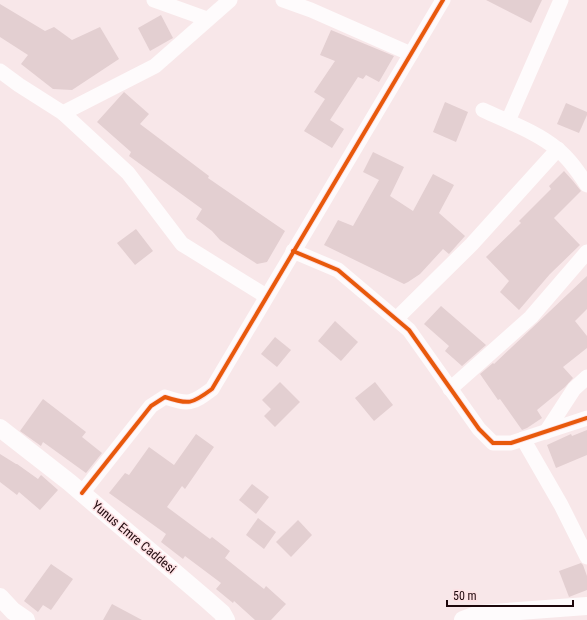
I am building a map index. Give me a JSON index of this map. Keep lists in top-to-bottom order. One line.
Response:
{"streets":{"street":["Yunus Emre Caddesi"]},"scale_bar":"50 m"}
